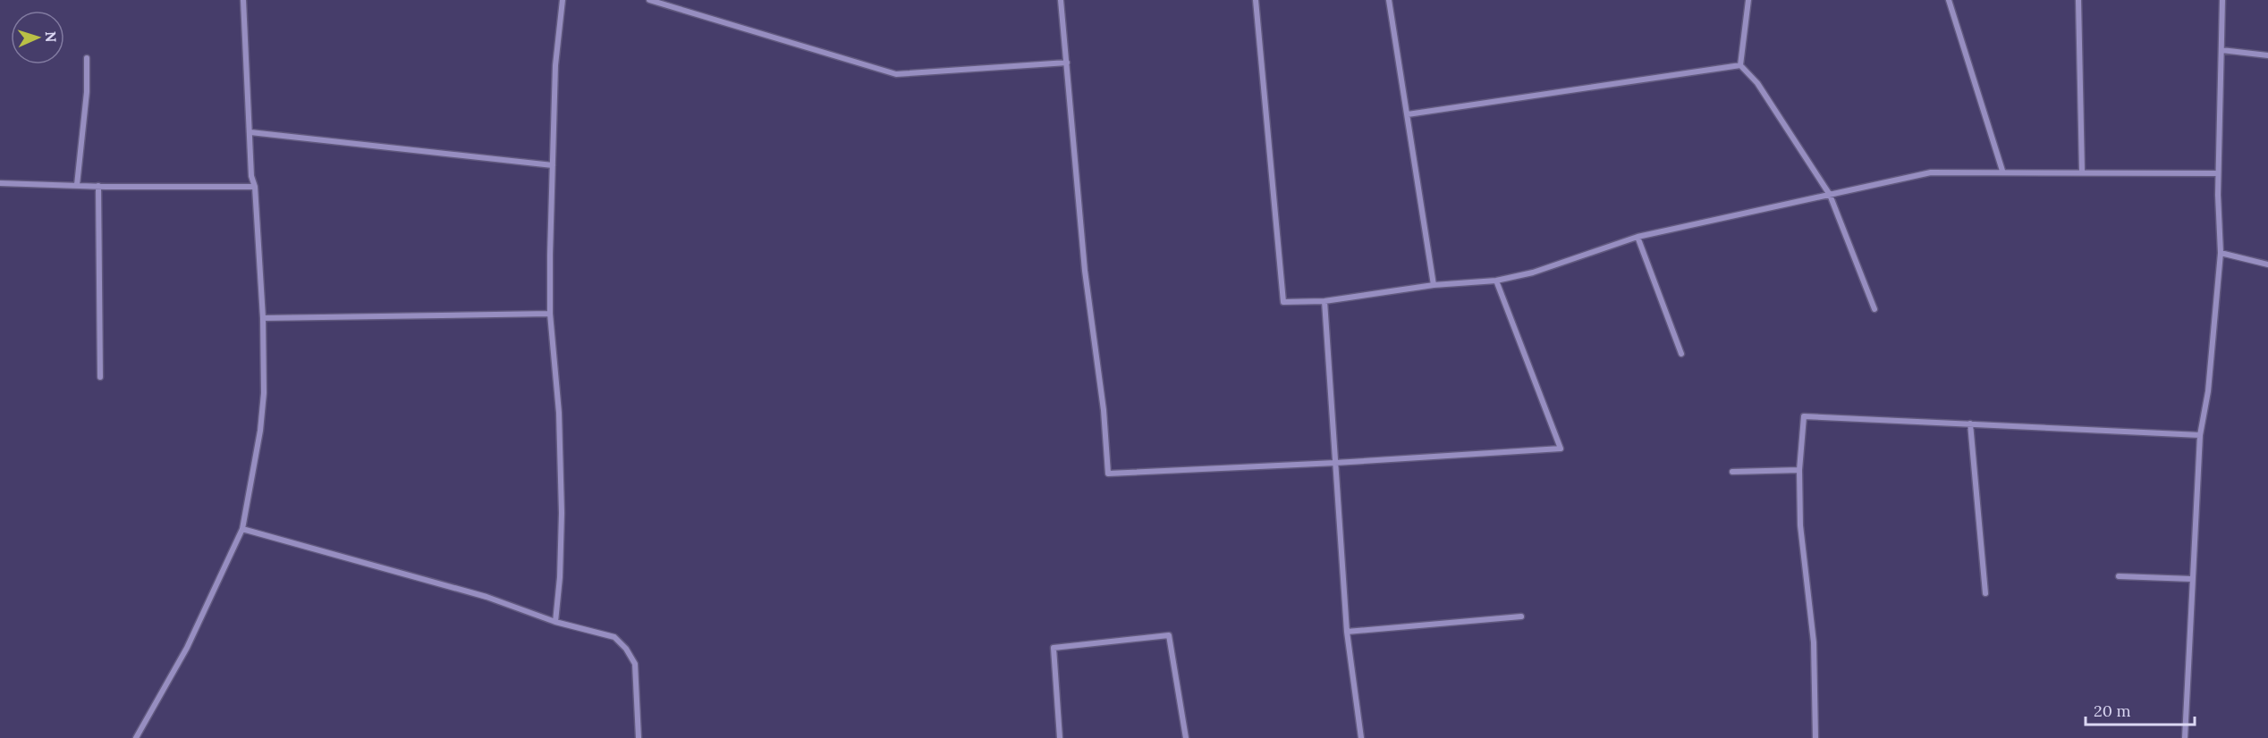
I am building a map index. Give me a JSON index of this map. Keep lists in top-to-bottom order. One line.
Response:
{"scale_bar":"20 m","north":"right"}
